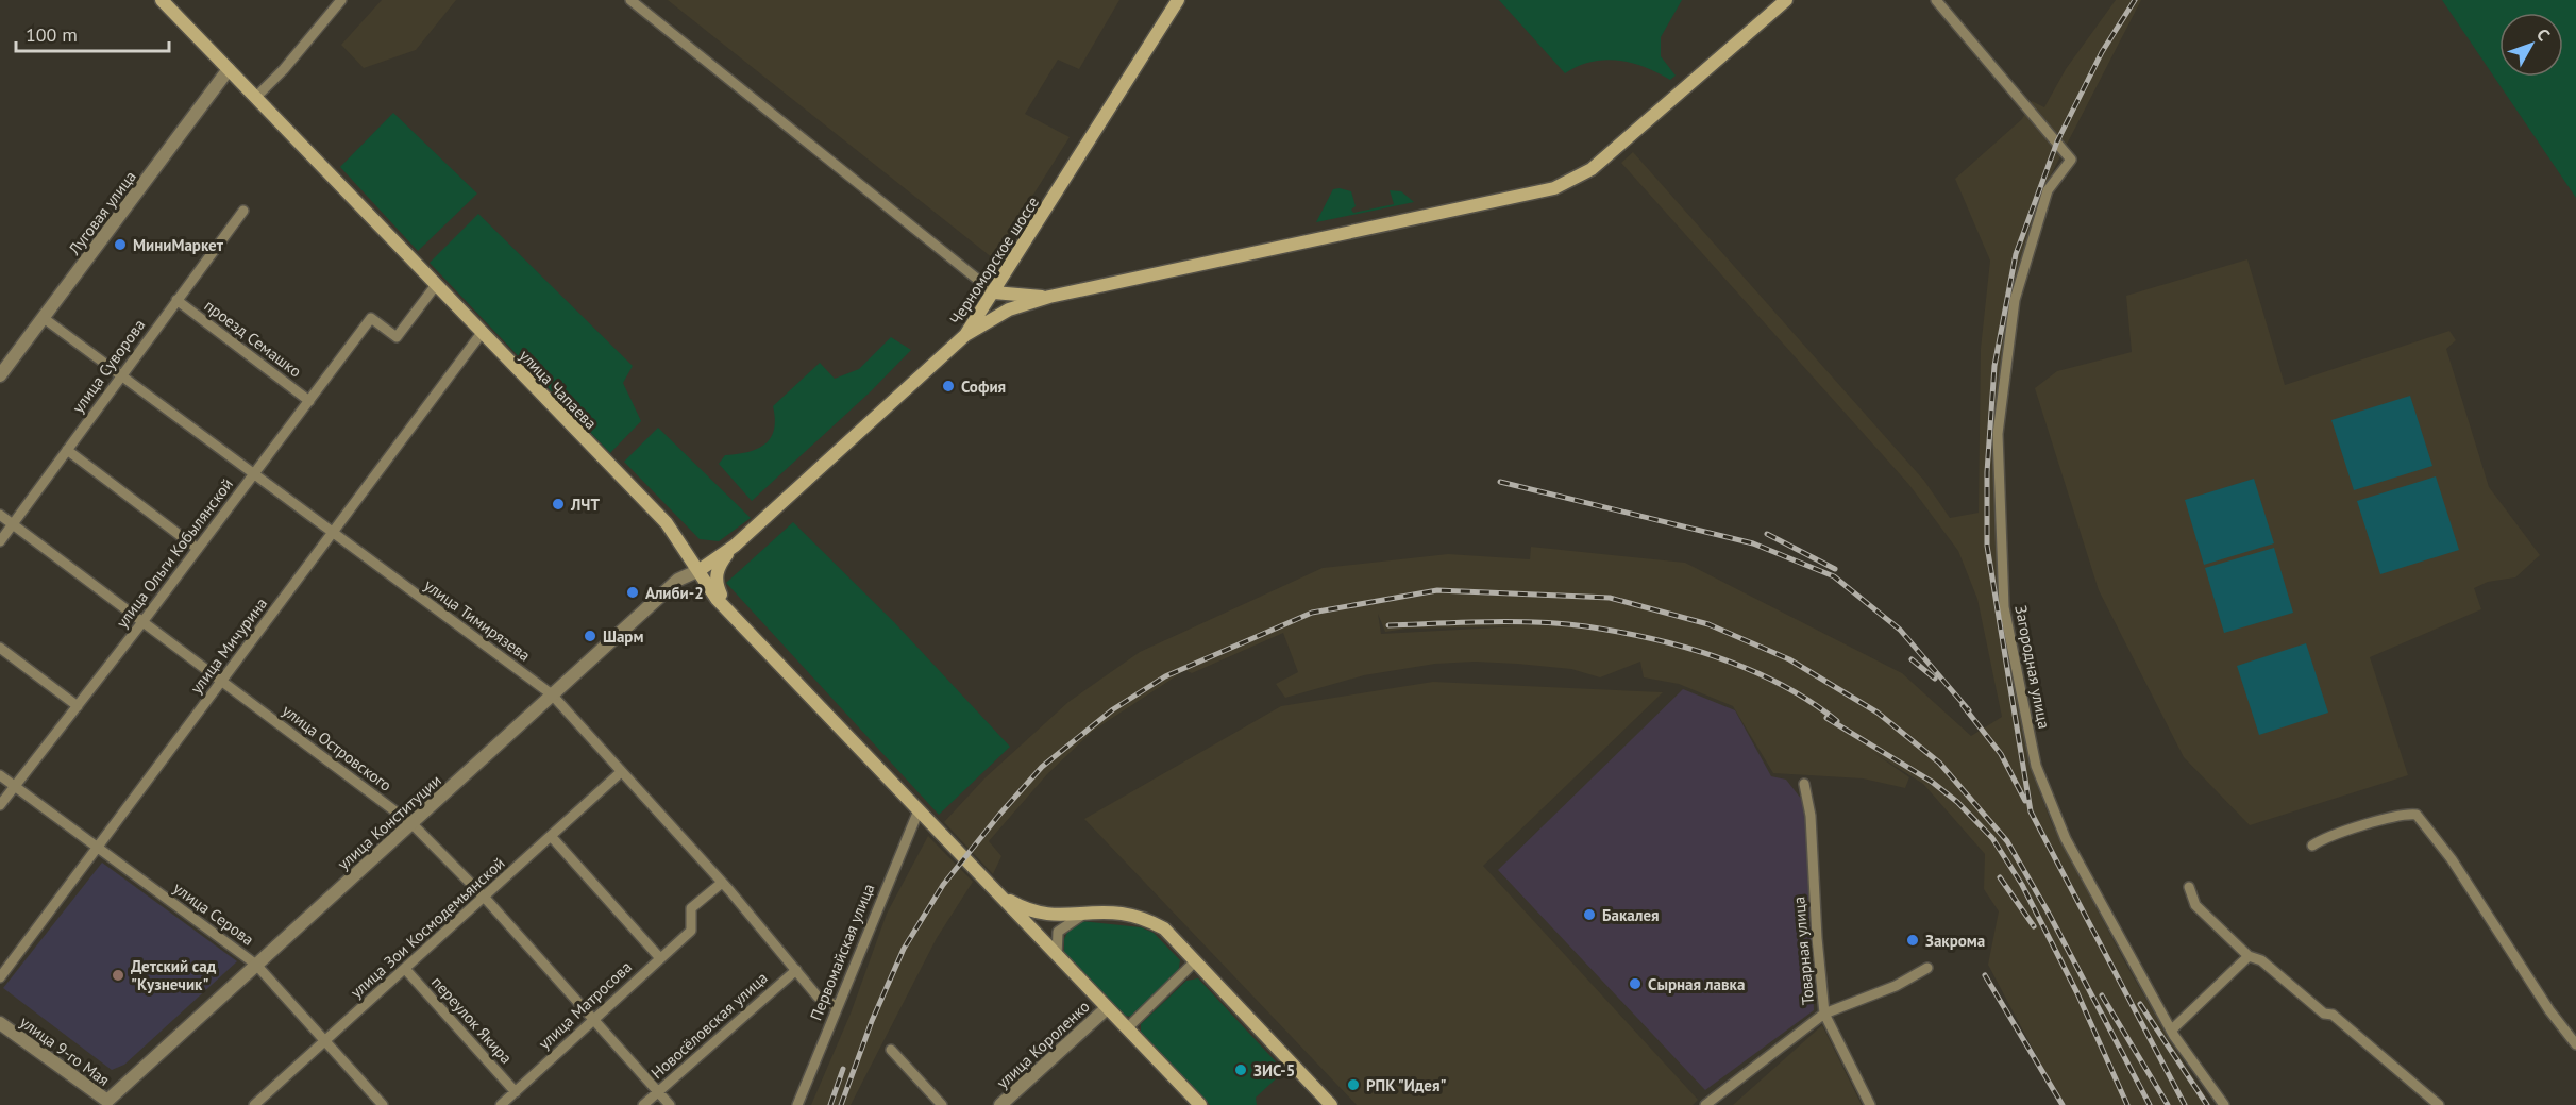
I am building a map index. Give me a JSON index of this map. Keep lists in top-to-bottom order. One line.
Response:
{"streets":{"main road":["Черноморское шоссе","улица Чапаева"],"street":["Луговая улица","проезд Семашко","улица Суворова","улица Ольги Кобылянской","улица Тимирязева","улица Мичурина","Загородная улица","улица Островского","улица Конституции","улица Серова","улица Зои Космодемьянской","Товарная улица","Первомайская улица","улица Матросова","переулок Якира","Новосёловская улица","улица Короленко","улица 9-го Мая"]},"crossings":[["Луговая улица","улица Чапаева"],["Луговая улица","улица Тимирязева"],["Черноморское шоссе","улица Чапаева"],["Черноморское шоссе","улица Конституции"],["проезд Семашко","улица Суворова"],["проезд Семашко","улица Ольги Кобылянской"],["улица Суворова","улица Тимирязева"],["улица Суворова","улица Островского"],["улица Чапаева","улица Ольги Кобылянской"],["улица Чапаева","улица Мичурина"],["улица Чапаева","улица Конституции"],["улица Чапаева","Первомайская улица"],["улица Чапаева","улица Короленко"],["улица Ольги Кобылянской","улица Тимирязева"],["улица Ольги Кобылянской","улица Островского"],["улица Ольги Кобылянской","улица Серова"],["улица Тимирязева","улица Мичурина"],["улица Тимирязева","улица Конституции"],["улица Тимирязева","улица Зои Космодемьянской"],["улица Тимирязева","Первомайская улица"],["улица Тимирязева","улица Матросова"],["улица Тимирязева","Новосёловская улица"],["улица Мичурина","улица Островского"],["улица Мичурина","улица Серова"],["улица Островского","улица Конституции"],["улица Островского","улица Зои Космодемьянской"],["улица Островского","улица Матросова"],["улица Островского","Новосёловская улица"],["улица Конституции","улица Серова"],["улица Конституции","улица 9-го Мая"],["улица Серова","улица Зои Космодемьянской"],["улица Зои Космодемьянской","переулок Якира"],["улица Матросова","переулок Якира"]],"places":["МиниМаркет","София","ЛЧТ","Алиби-2","Шарм","Бакалея","Закрома","Детский сад \"Кузнечик\"","Сырная лавка","ЗИС-5","РПК \"Идея\""],"scale_bar":"100 m","north":"top right"}
